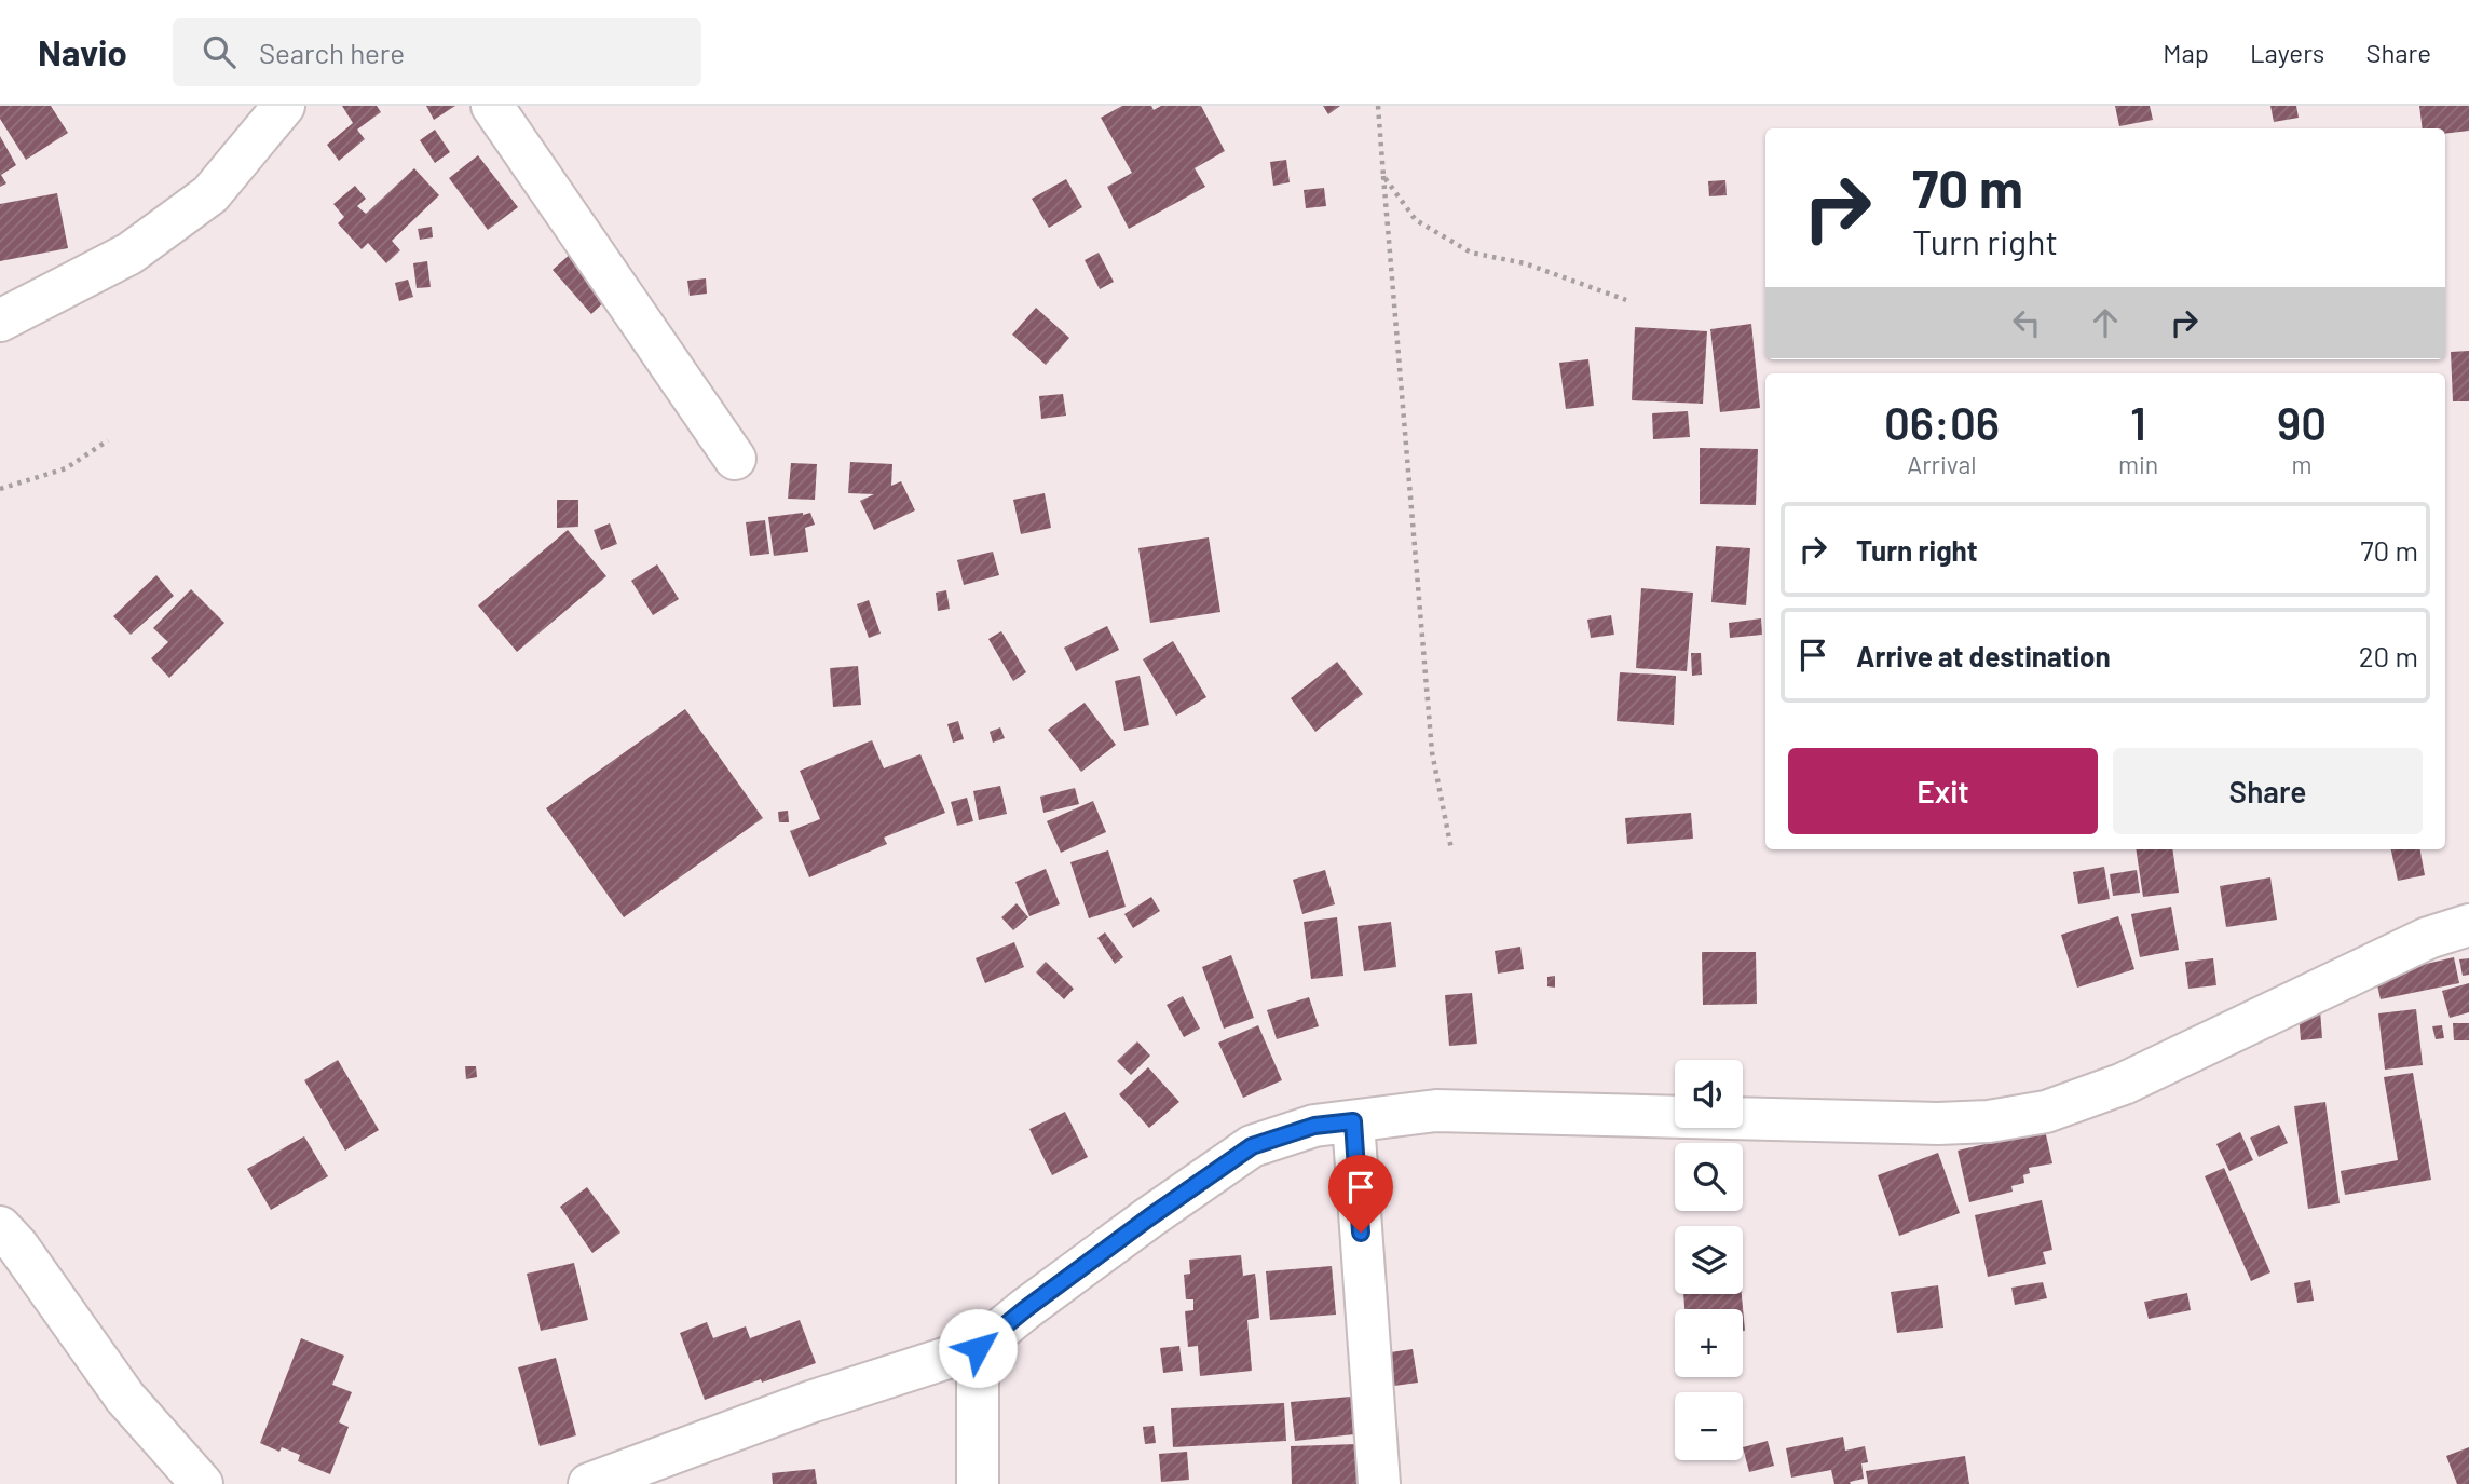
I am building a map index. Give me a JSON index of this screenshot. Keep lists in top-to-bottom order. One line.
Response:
{"page":{"header":"Navio","search":"Search here","nav":["Map","Layers","Share"],"turn":["70 m","Turn right"],"eta":["06:06","Arrival","1","min","90","m"],"list":[{"name":"Turn right","value":"70 m"},{"name":"Arrive at destination","value":"20 m"}],"buttons":["Exit","Share"],"map_buttons":["+","−"]}}
